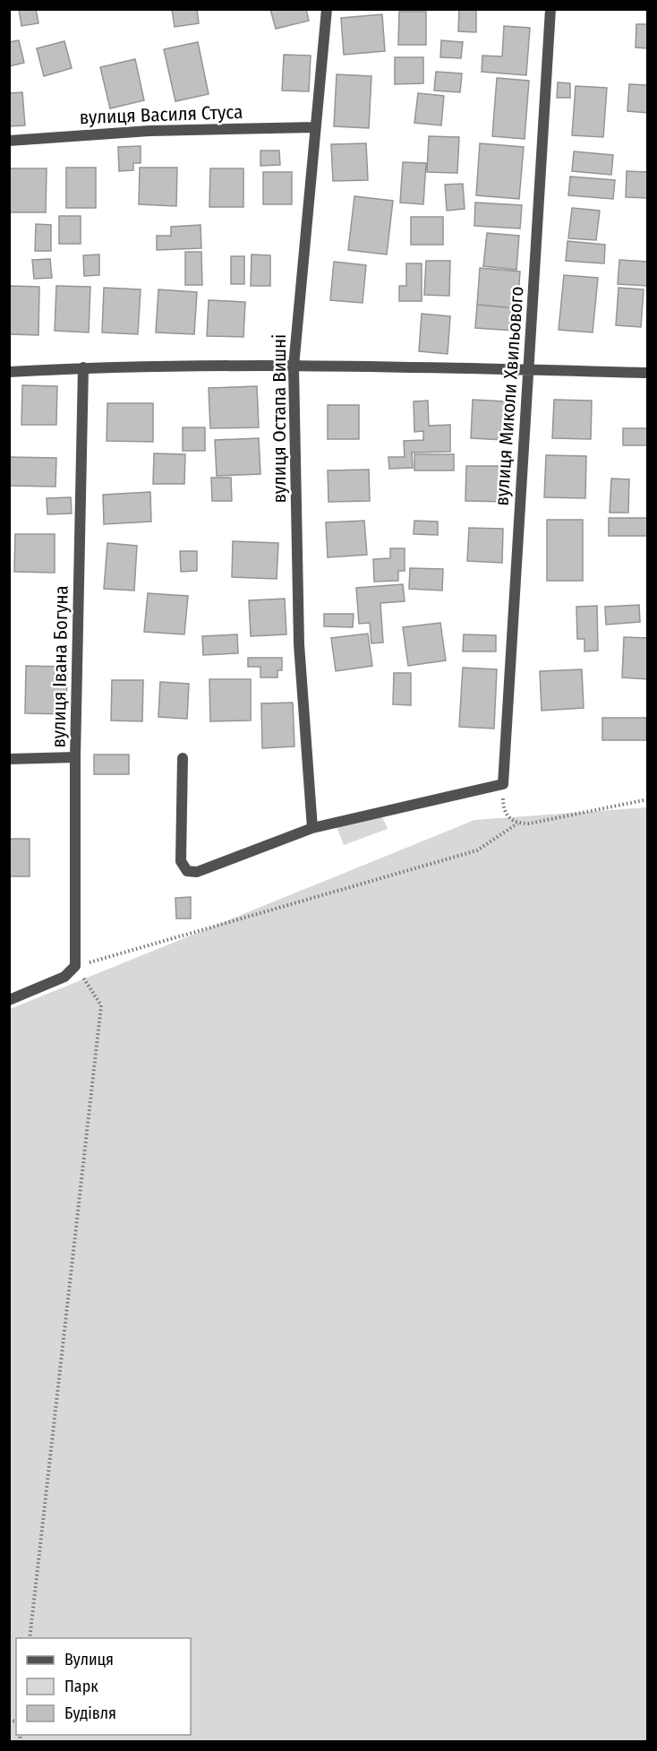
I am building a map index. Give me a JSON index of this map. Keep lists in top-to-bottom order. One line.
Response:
{"streets":{"street":["вулиця Василя Стуса","вулиця Миколи Хвильового","вулиця Остапа Вишні","вулиця Івана Богуна"]},"crossings":[["вулиця Василя Стуса","вулиця Остапа Вишні"]],"legend":["Вулиця","Парк","Будівля"]}
